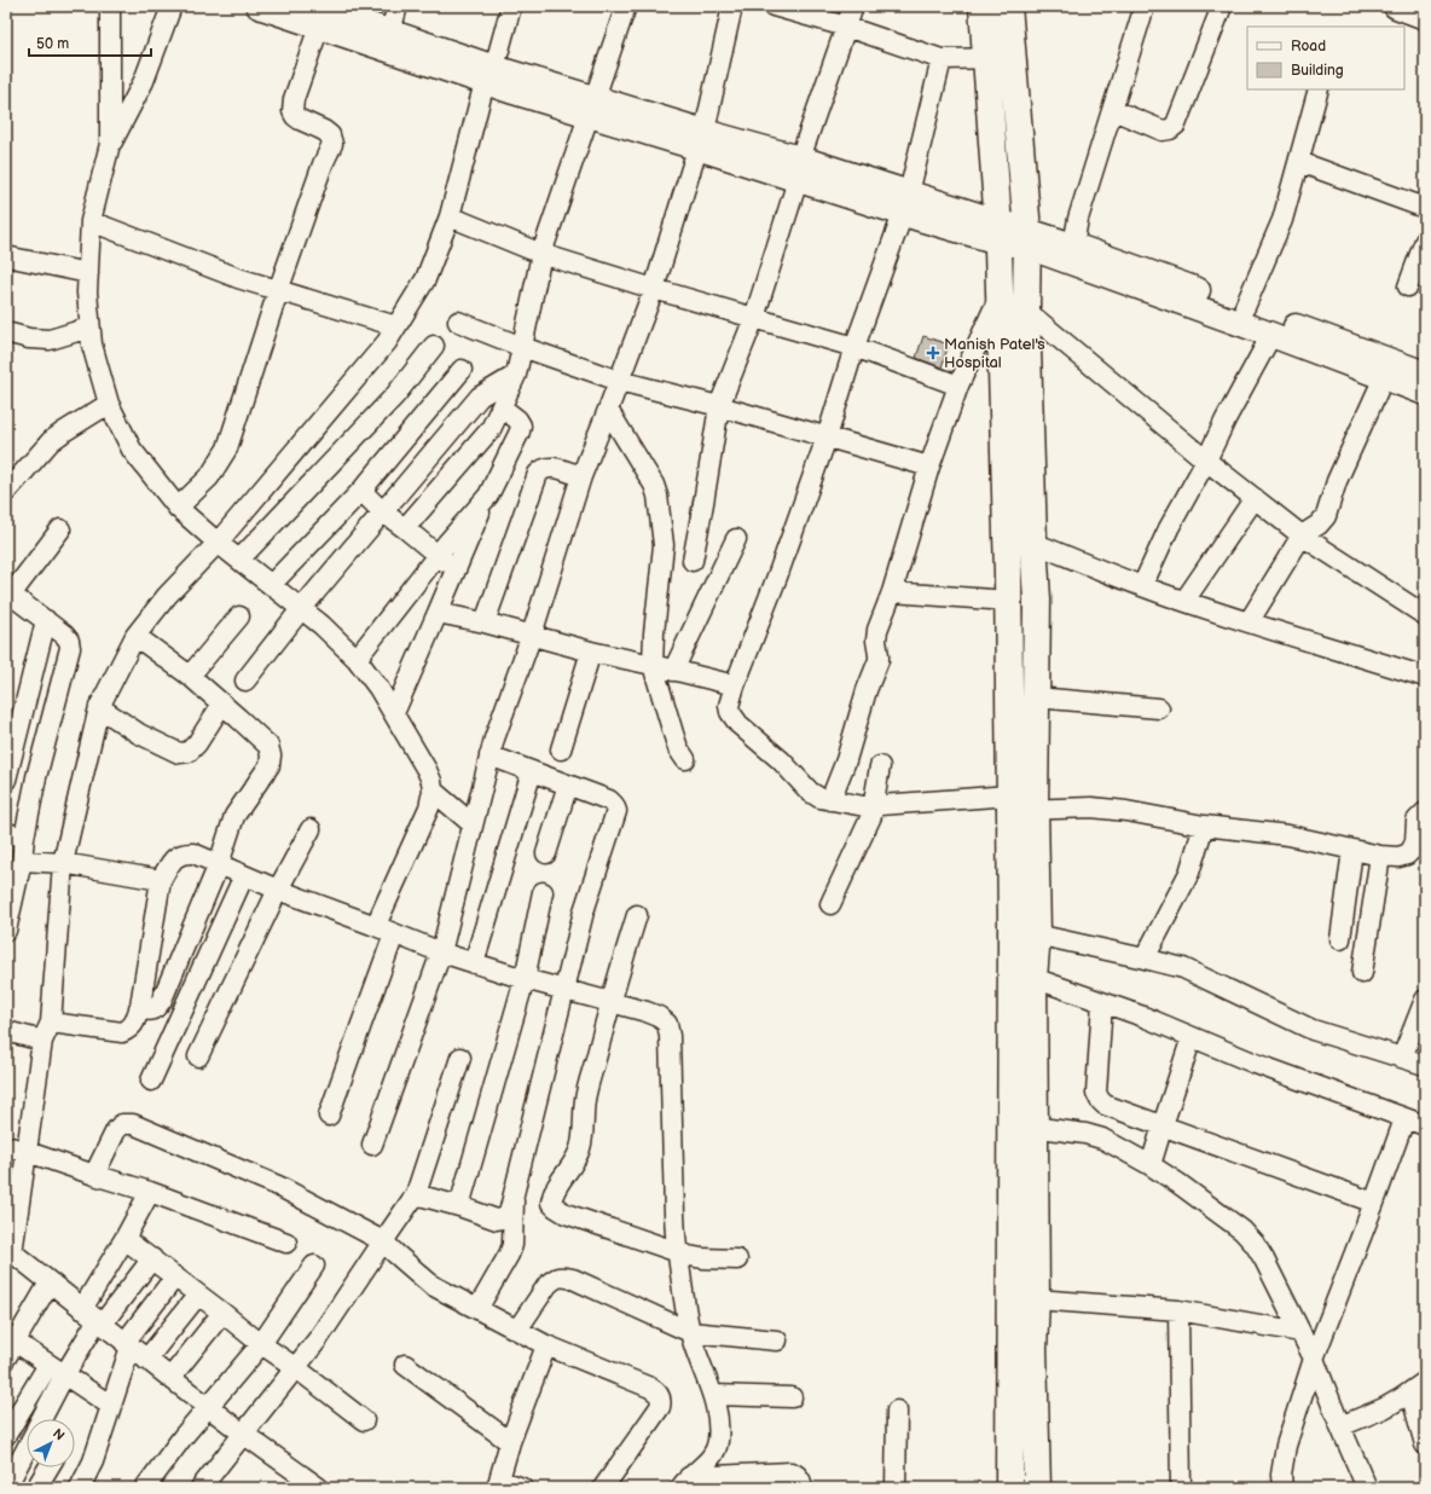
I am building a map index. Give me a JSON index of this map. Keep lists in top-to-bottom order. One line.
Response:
{"places":{"health":["Manish Patel's Hospital"]},"legend":["Road","Building"],"scale_bar":"50 m","north":"top right"}
